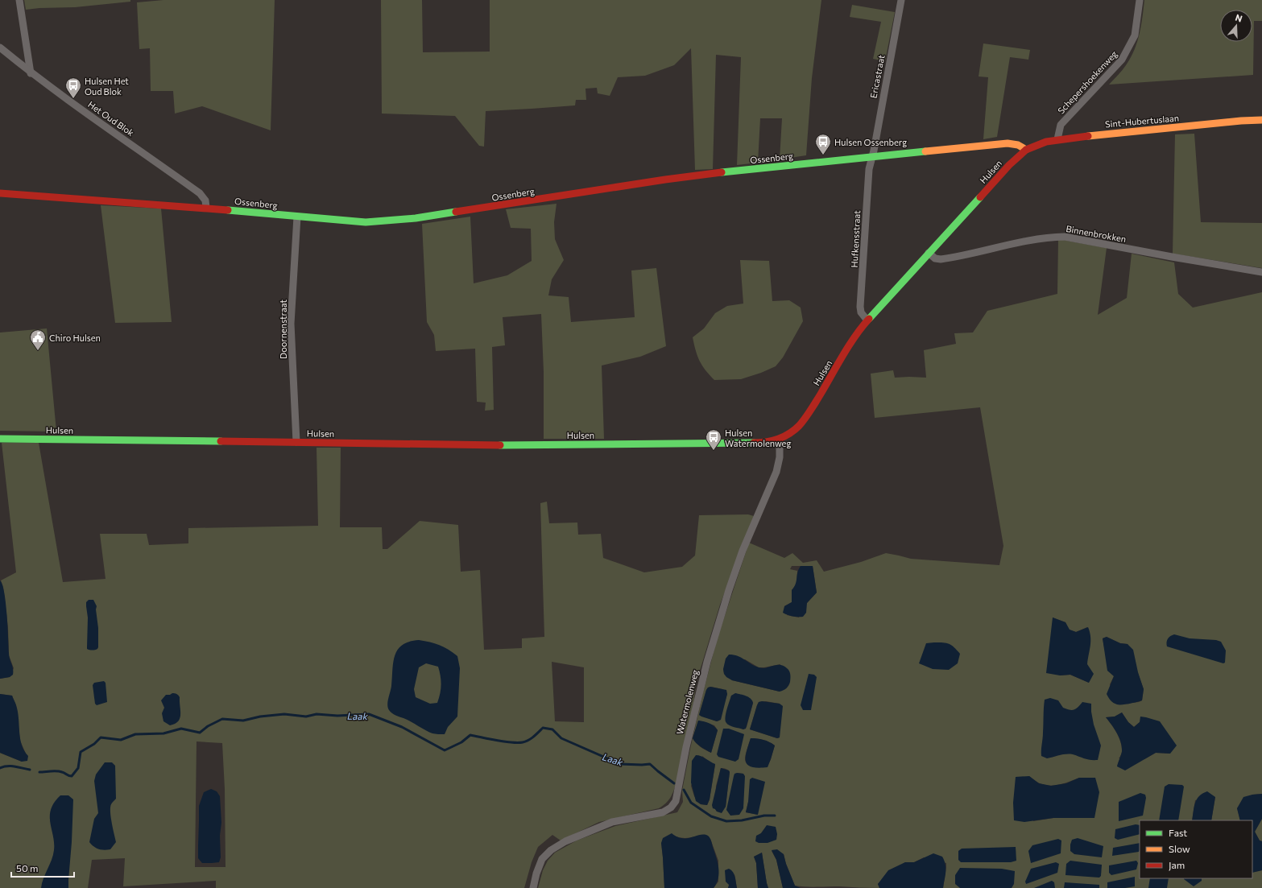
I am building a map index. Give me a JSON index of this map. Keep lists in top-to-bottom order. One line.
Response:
{"streets":{"street":["Ericastraat","Schepershoekenweg","Het Oud Blok","Sint-Hubertuslaan","Ossenberg","Hulsen","Binnenbrokken","Hufkensstraat","Doornenstraat","Watermolenweg"]},"crossings":[["Ericastraat","Ossenberg"],["Ericastraat","Hufkensstraat"],["Schepershoekenweg","Sint-Hubertuslaan"],["Het Oud Blok","Ossenberg"],["Sint-Hubertuslaan","Ossenberg"],["Sint-Hubertuslaan","Hulsen"],["Ossenberg","Hulsen"],["Ossenberg","Hufkensstraat"],["Ossenberg","Doornenstraat"],["Hulsen","Binnenbrokken"],["Hulsen","Hufkensstraat"],["Hulsen","Doornenstraat"],["Hulsen","Watermolenweg"]],"water":["Laak"],"places":{"bus stop":["Hulsen Het Oud Blok","Hulsen Ossenberg","Hulsen Watermolenweg"],"public building":["Chiro Hulsen"]},"legend":["Fast","Slow","Jam"],"scale_bar":"50 m","north":"top"}
